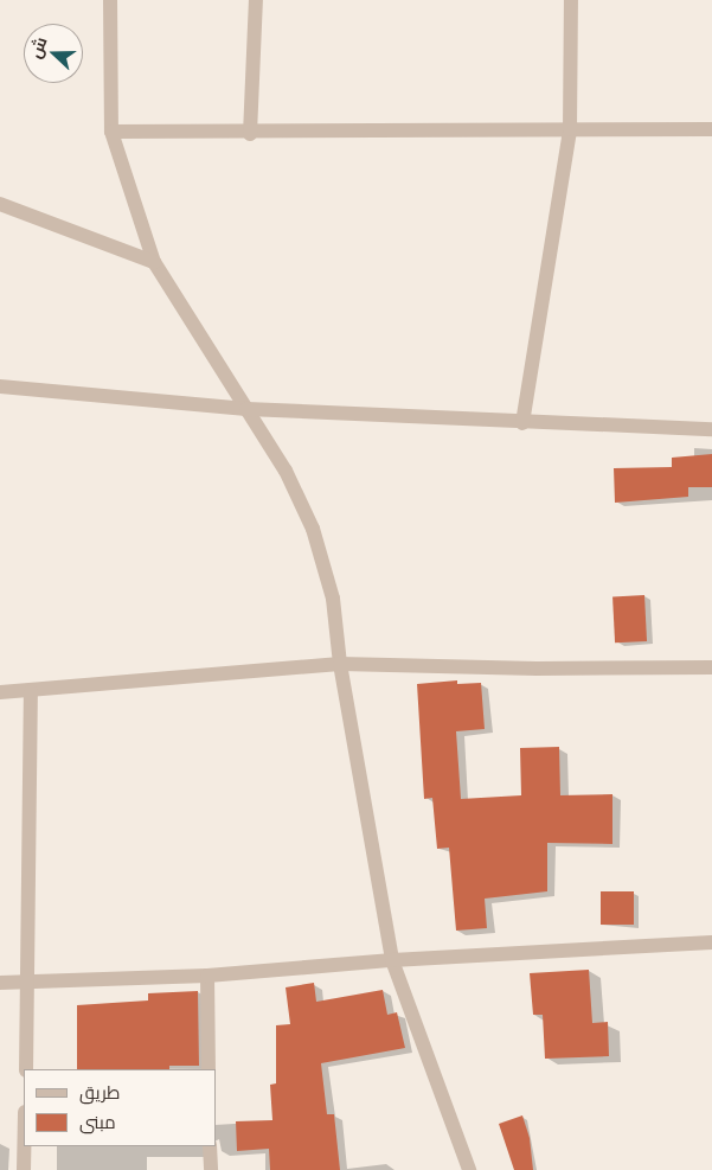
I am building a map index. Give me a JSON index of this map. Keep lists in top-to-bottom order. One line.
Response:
{"legend":["طريق","مبنى"],"north":"left"}
